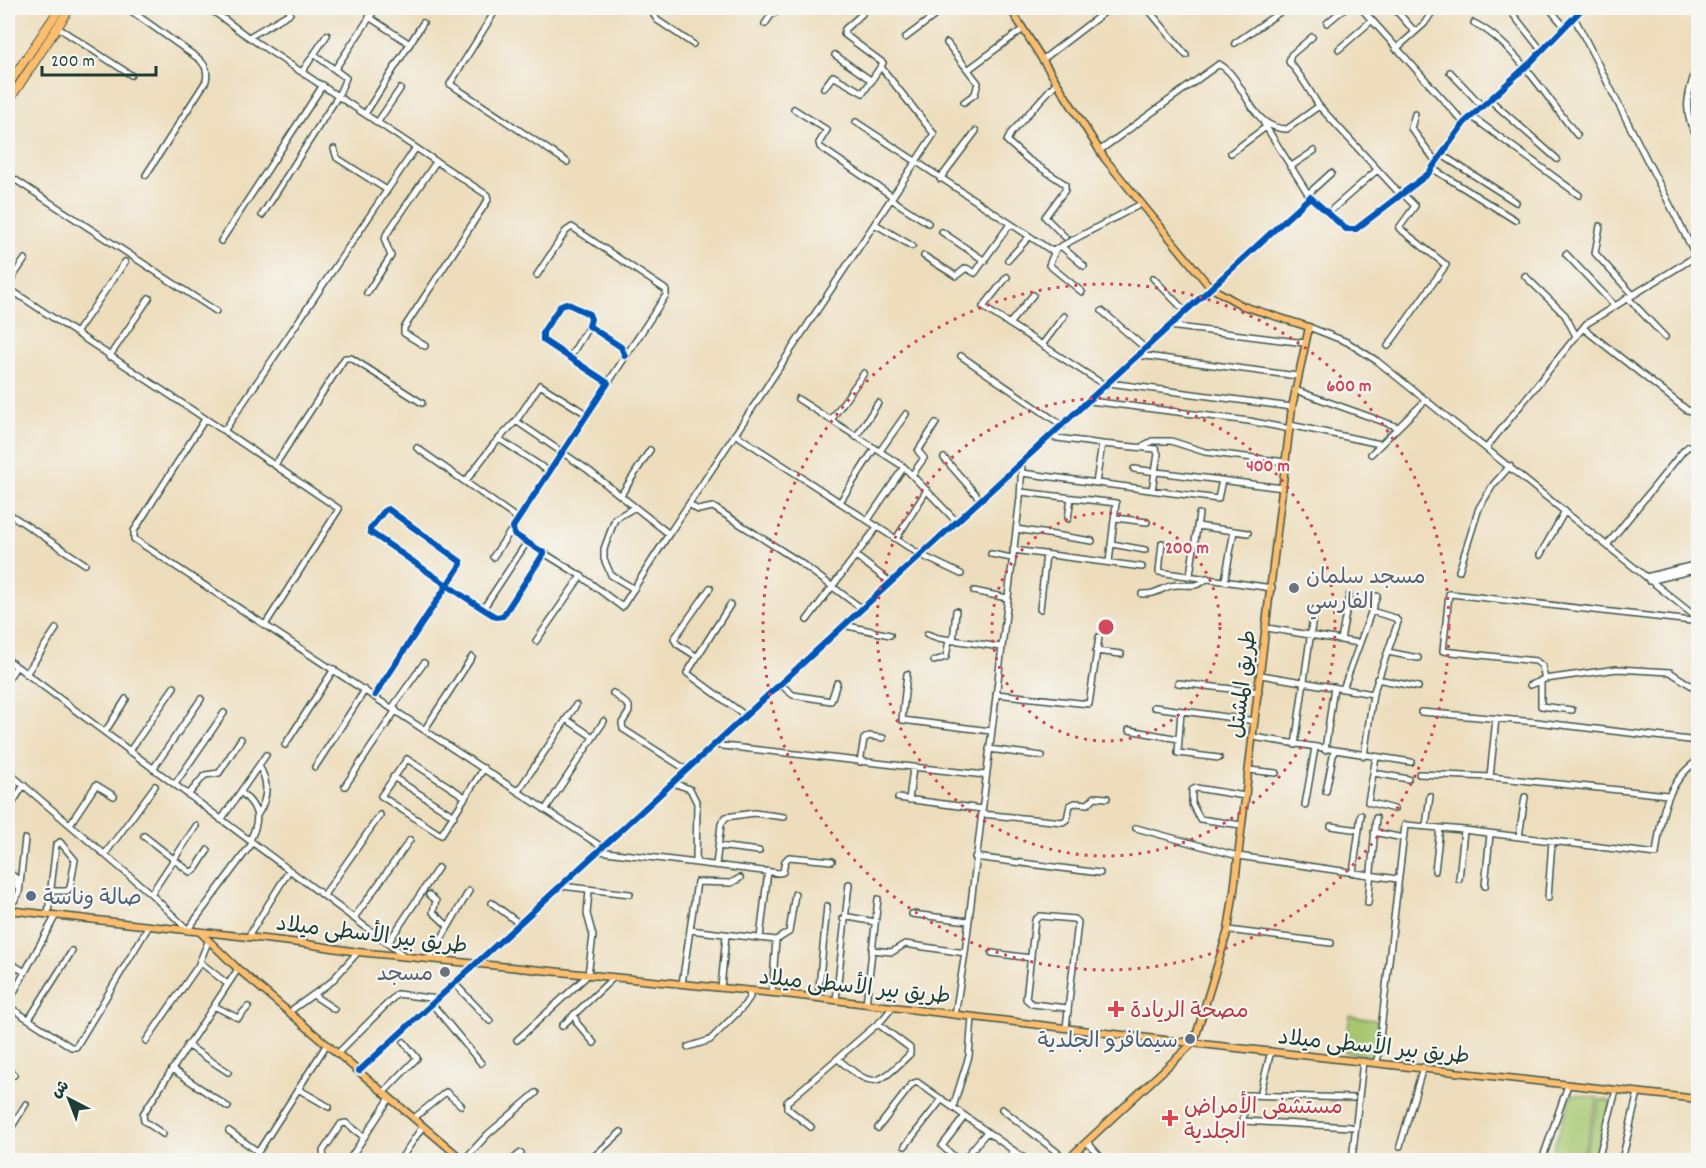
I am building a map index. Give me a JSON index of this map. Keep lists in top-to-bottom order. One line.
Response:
{"streets":{"main road":["طريق المشتل","طريق بير الأسطى ميلاد"]},"crossings":[["طريق المشتل","طريق بير الأسطى ميلاد"]],"places":{"other":["مسجد سلمان الفارسي","صالة وناسة","مسجد","سيمافرو الجلدية"],"health":["مصحة الريادة","مستشفى الأمراض الجلدية"]},"scale_bar":"200 m","north":"top left","rings":["600 m","400 m","200 m"]}
